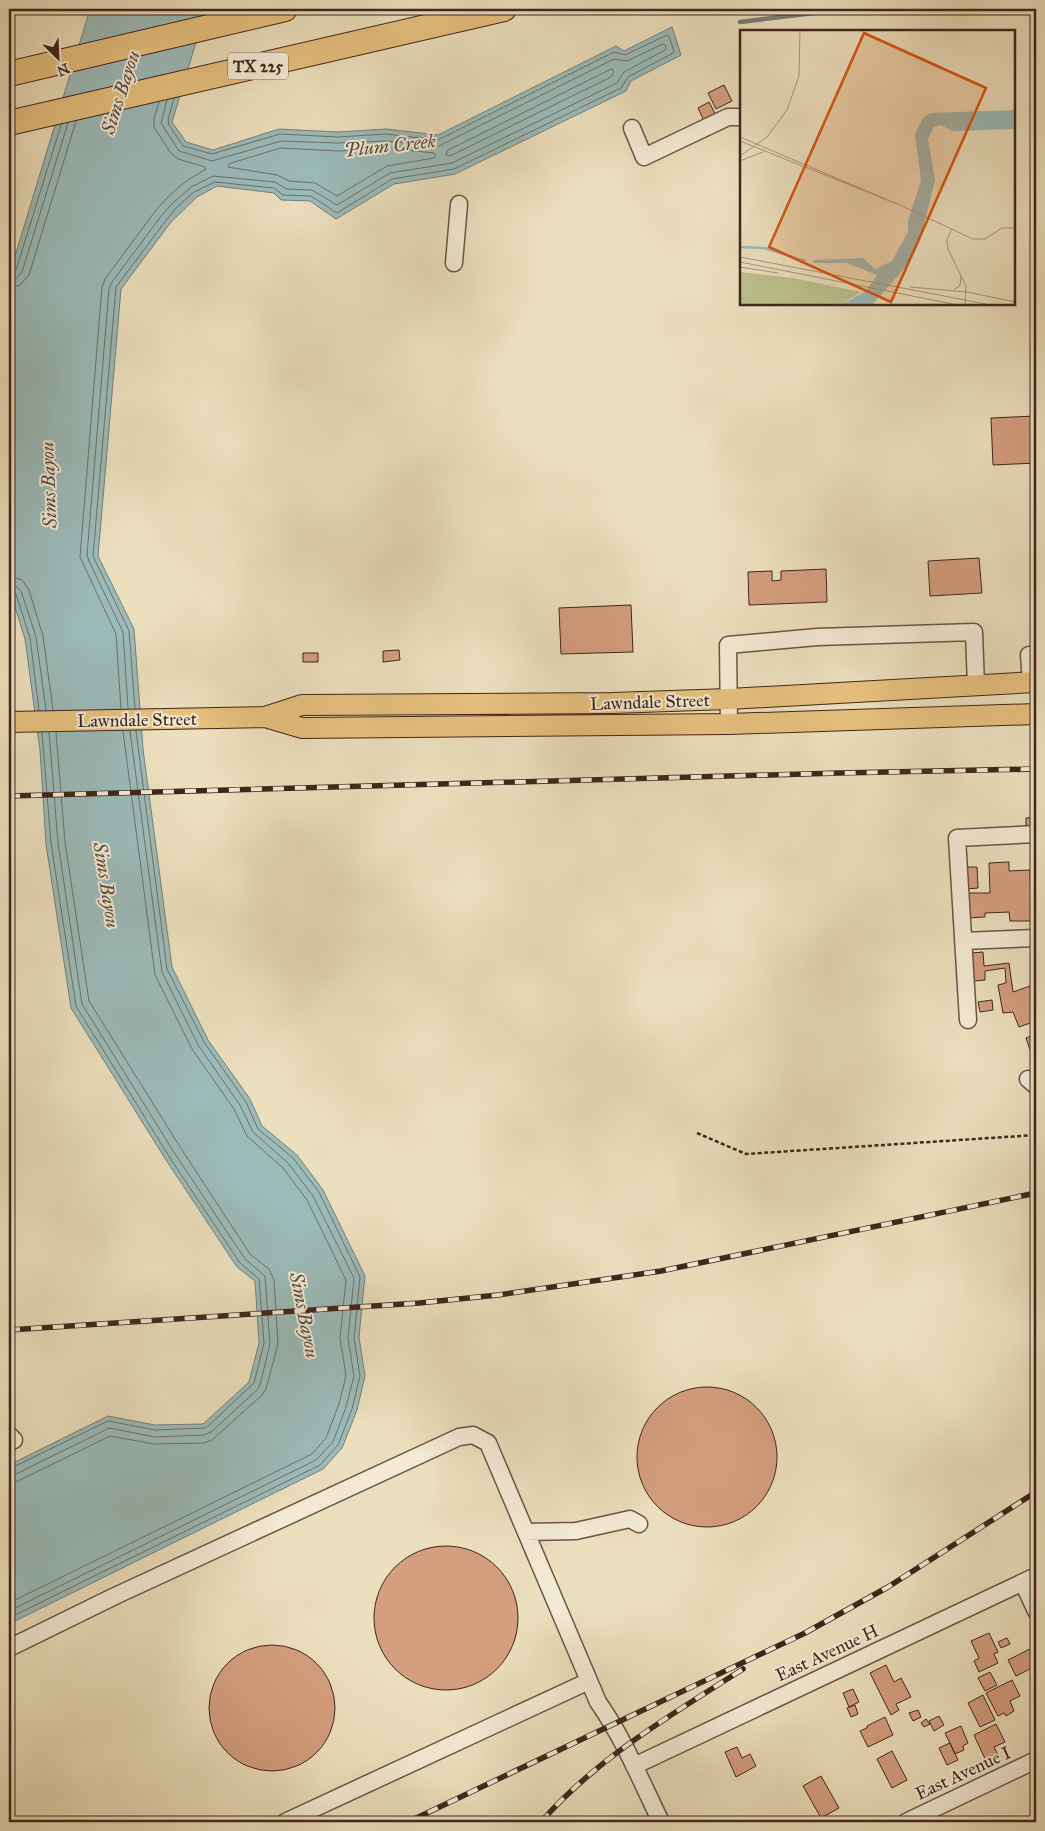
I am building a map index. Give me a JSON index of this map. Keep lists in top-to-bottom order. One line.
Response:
{"streets":{"highway":["TX 225"],"main road":["Lawndale Street"],"street":["East Avenue H","East Avenue I"]},"water":["Sims Bayou","Plum Creek"],"north":"bottom right"}
